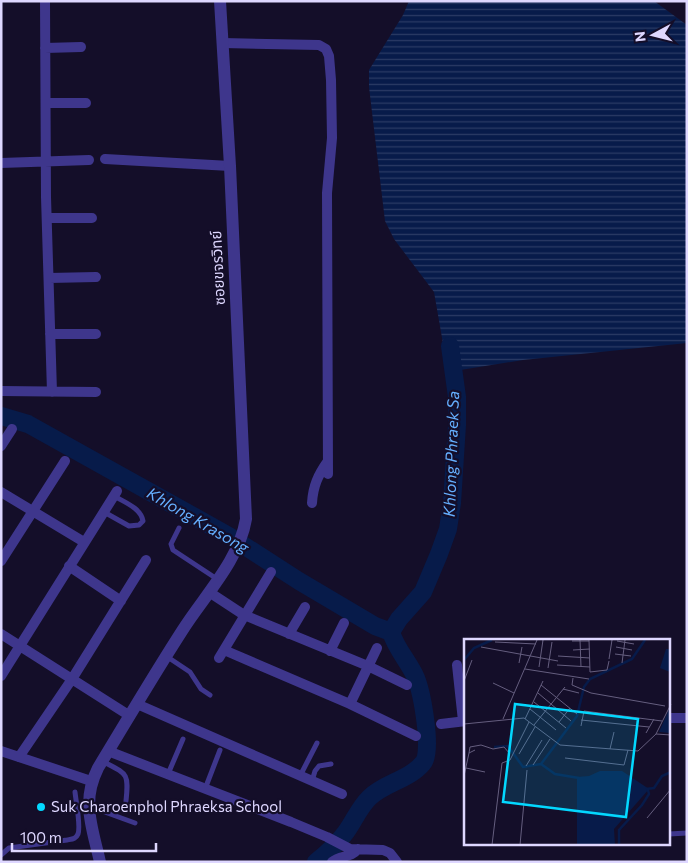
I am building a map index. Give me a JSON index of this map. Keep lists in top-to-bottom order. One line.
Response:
{"streets":{"street":["ซอยขจรวิทย์"]},"water":["Khlong Phraek Sa","Khlong Krasong"],"places":["Suk Charoenphol Phraeksa School"],"scale_bar":"100 m","north":"left"}
